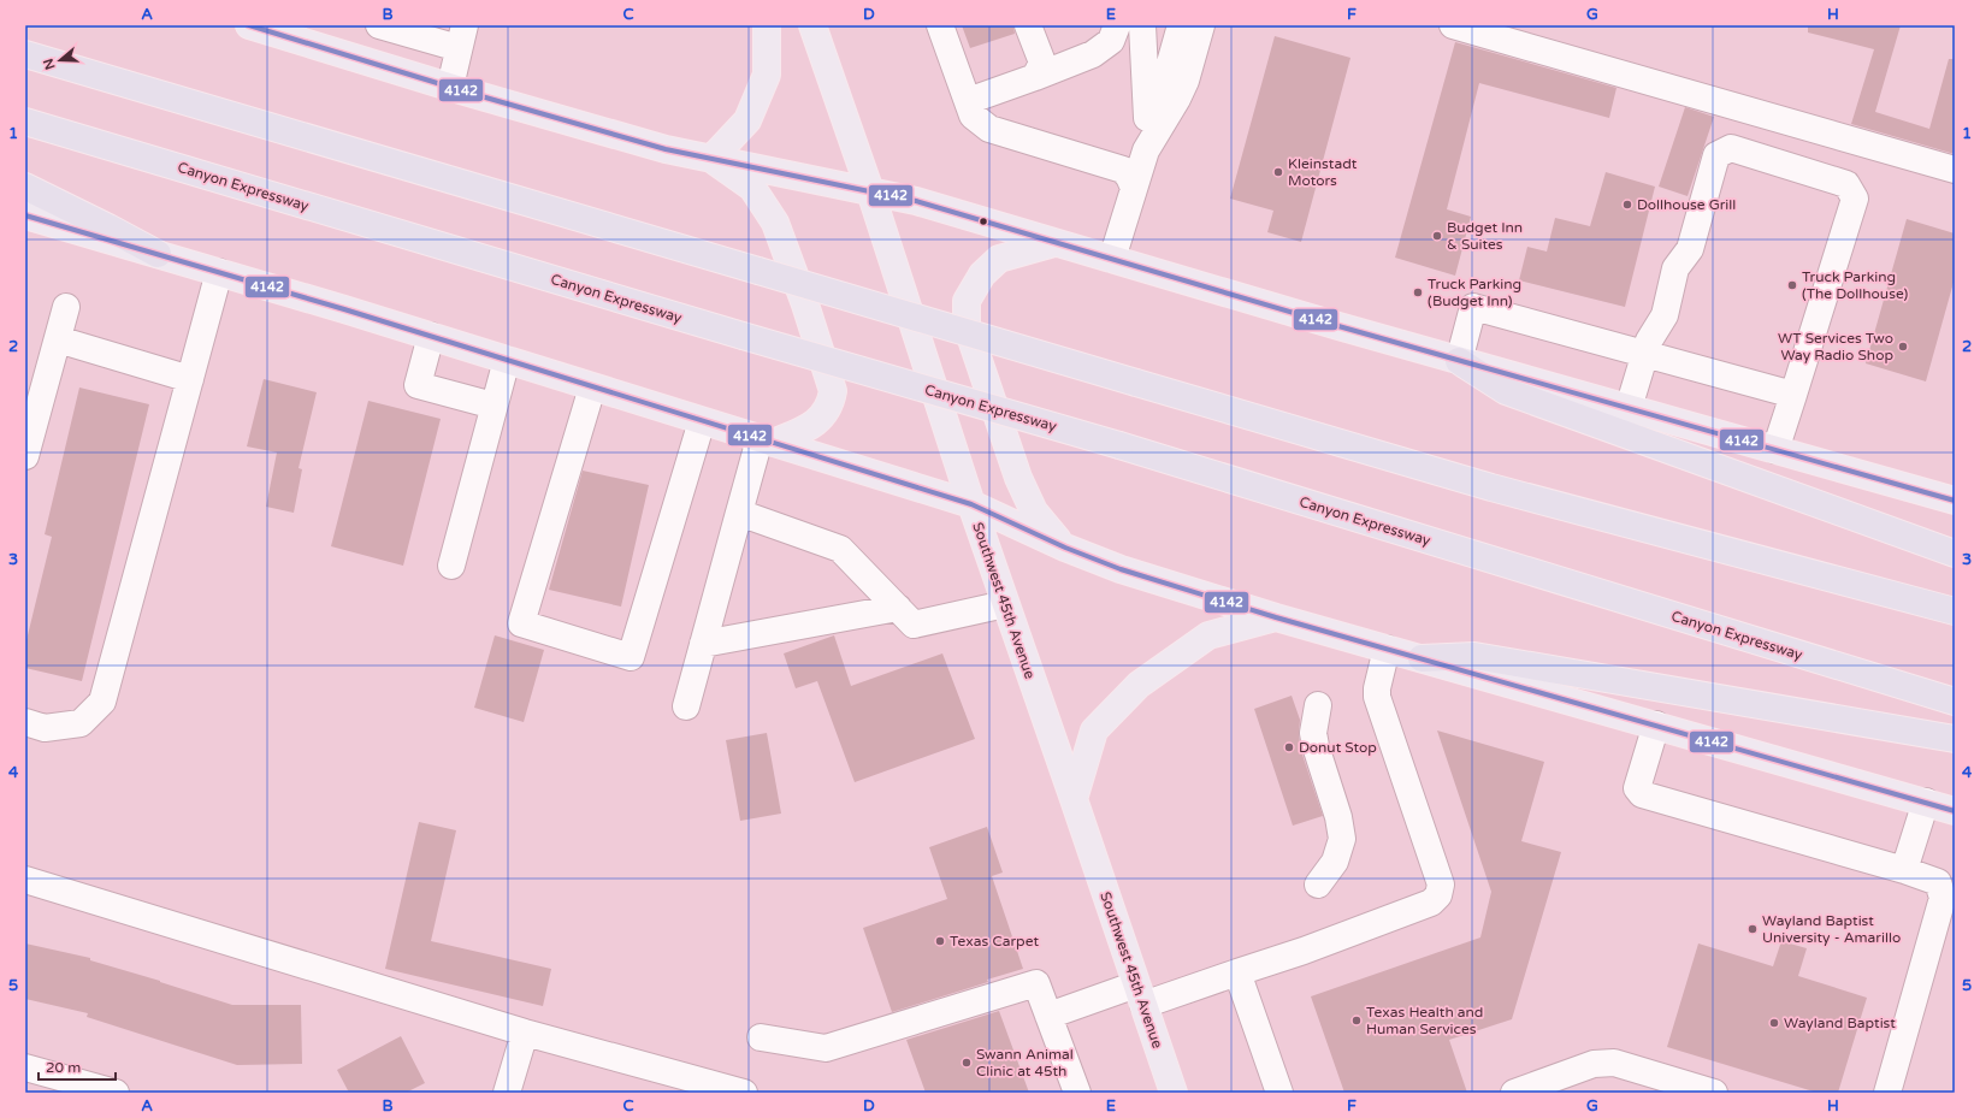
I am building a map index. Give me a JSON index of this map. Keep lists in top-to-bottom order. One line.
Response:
{"streets":{"highway":["Canyon Expressway"],"main road":["Southwest 45th Avenue"]},"places":["Kleinstadt Motors","Dollhouse Grill","Budget Inn & Suites","Truck Parking (The Dollhouse)","Truck Parking (Budget Inn)","WT Services Two Way Radio Shop","Donut Stop","Wayland Baptist University - Amarillo","Texas Carpet","Texas Health and Human Services","Wayland Baptist","Swann Animal Clinic at 45th"],"lines":["transit line 4142"],"scale_bar":"20 m","north":"left","grid":{"columns":["A","B","C","D","E","F","G","H"],"rows":["1","2","3","4","5"]}}
